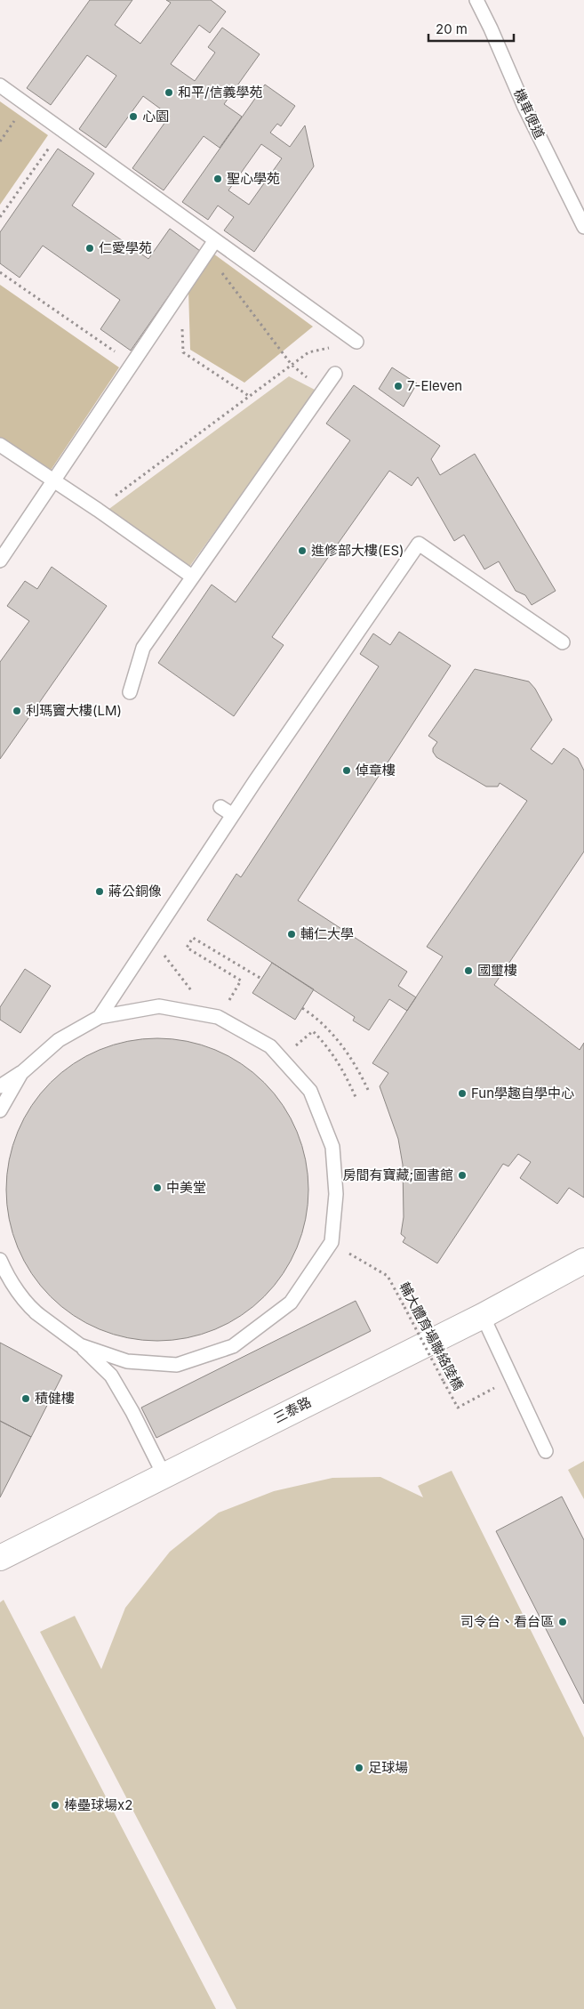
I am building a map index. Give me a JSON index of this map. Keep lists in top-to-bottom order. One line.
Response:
{"streets":{"street":["三泰路"],"lane":["機車便道"],"path":["輔大體育場聯絡陸橋"]},"places":["和平/信義學苑","心園","聖心學苑","仁愛學苑","7-Eleven","進修部大樓(ES)","利瑪竇大樓(LM)","倬章樓","蔣公銅像","輔仁大學","國璽樓","Fun學趣自學中心","房間有寶藏;圖書館","中美堂","積健樓","司令台、看台區","足球場","棒壘球場x2"],"scale_bar":"20 m"}
